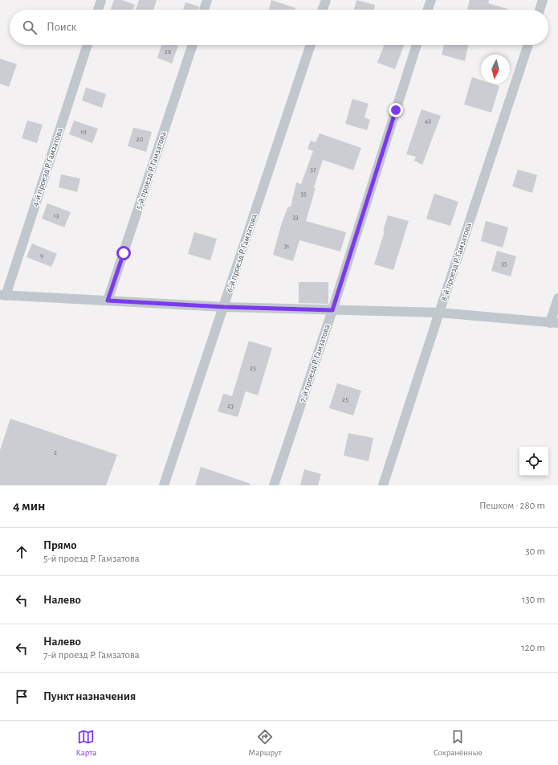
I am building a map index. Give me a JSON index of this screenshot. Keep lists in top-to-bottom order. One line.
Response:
{"streets":{"street":["4-й проезд Р. Гамзатова","5-й проезд Р. Гамзатова","6-й проезд Р. Гамзатова","8-й проезд Р. Гамзатова","7-й проезд Р. Гамзатова"]},"house_numbers":["28","43","19","20","37","35","13","33","31","9","35","25","25","23","2"],"north":"bottom","page":{"search":"Поиск","heading":["4 мин","Пешком · 280 m"],"list":[["Прямо","5-й проезд Р. Гамзатова","30 m"],["Налево","130 m"],["Налево","7-й проезд Р. Гамзатова","120 m"],"Пункт назначения"],"nav":["Карта","Маршрут","Сохранённые"]}}
